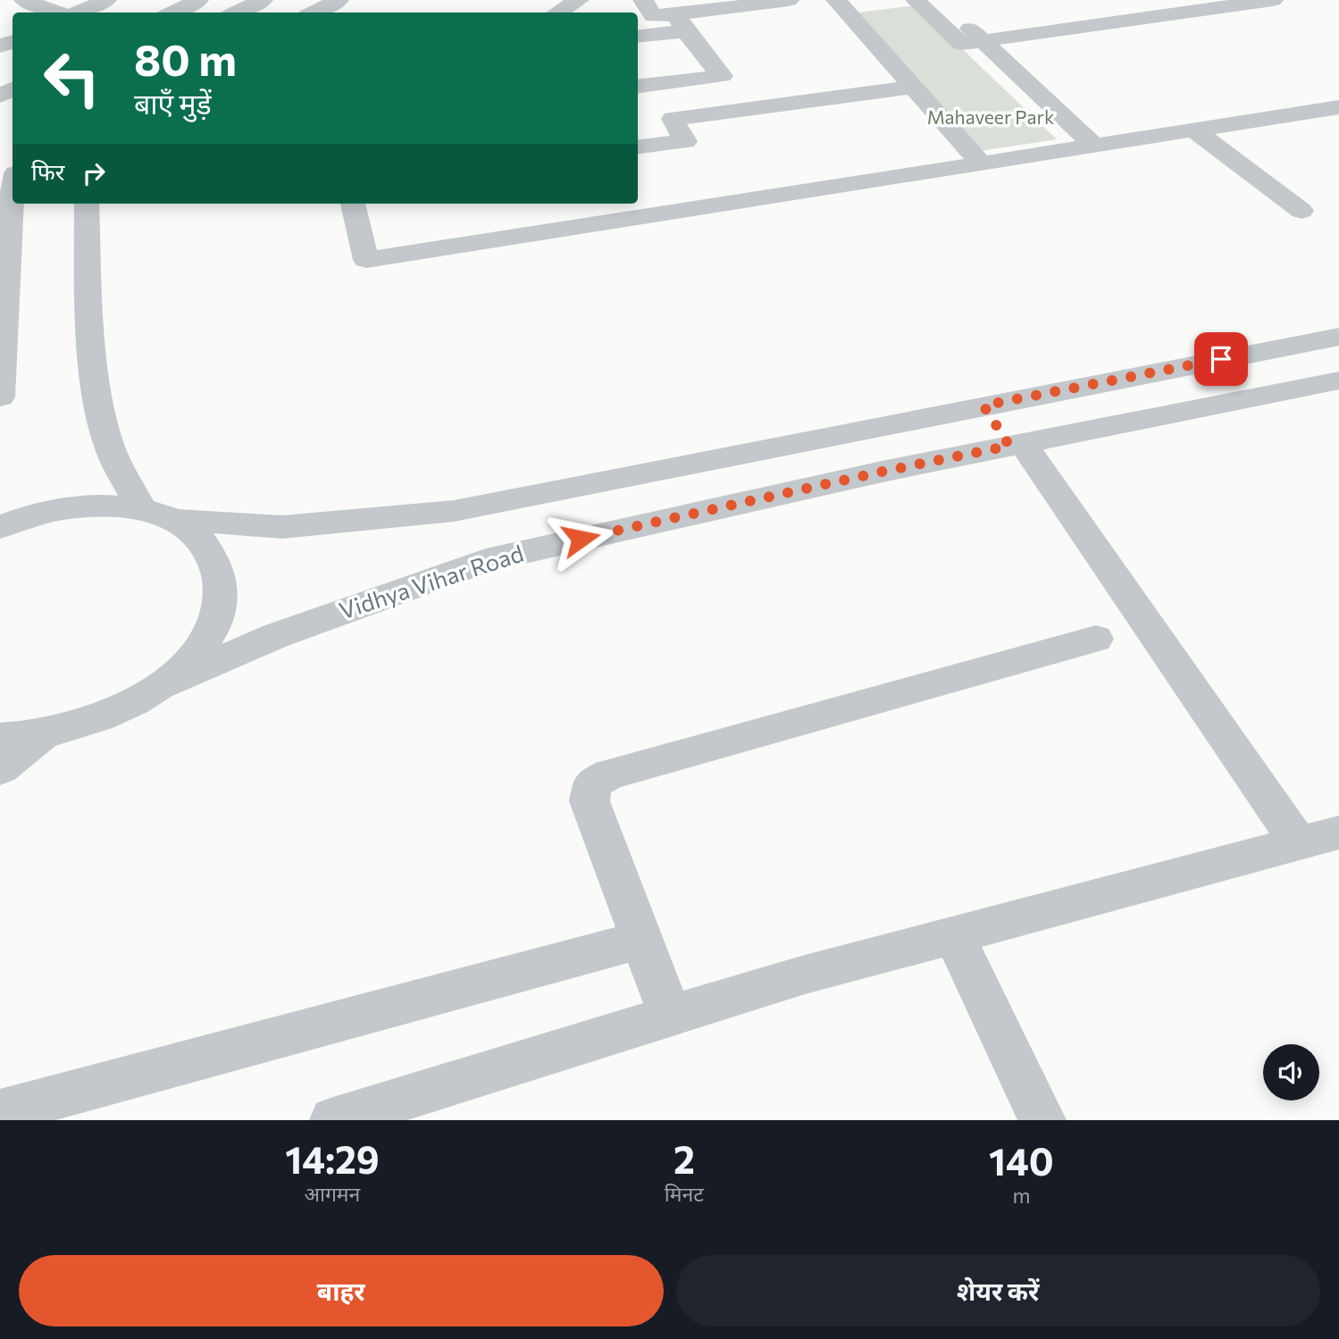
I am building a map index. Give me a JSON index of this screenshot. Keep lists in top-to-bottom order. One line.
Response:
{"streets":{"street":["Vidhya Vihar Road"]},"parks":["Mahaveer Park"],"page":{"turn":["80 m","बाएँ मुड़ें"],"then":"फिर","eta":["14:29","आगमन","2","मिनट","140","m"],"buttons":["बाहर","शेयर करें"]}}
